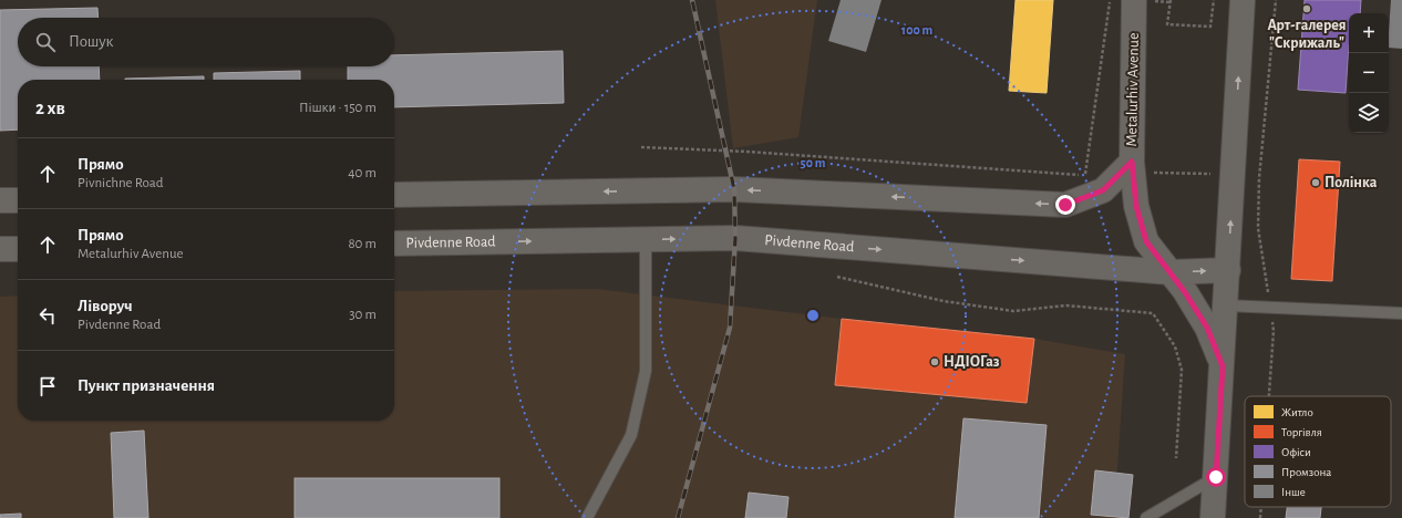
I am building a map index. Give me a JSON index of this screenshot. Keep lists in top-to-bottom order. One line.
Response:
{"streets":{"main road":["Metalurhiv Avenue","Pivdenne Road"]},"crossings":[["Metalurhiv Avenue","Pivdenne Road"]],"places":["Арт-галерея \"Скрижаль\"","Полінка","НДІОГаз"],"legend":["Житло","Торгівля","Офіси","Промзона","Інше"],"page":{"map_buttons":["+","−"],"search":"Пошук","heading":["2 хв","Пішки · 150 m"],"list":[["Прямо","Pivnichne Road","40 m"],["Прямо","Metalurhiv Avenue","80 m"],["Ліворуч","Pivdenne Road","30 m"],"Пункт призначення"]},"rings":["100 m","50 m"]}
